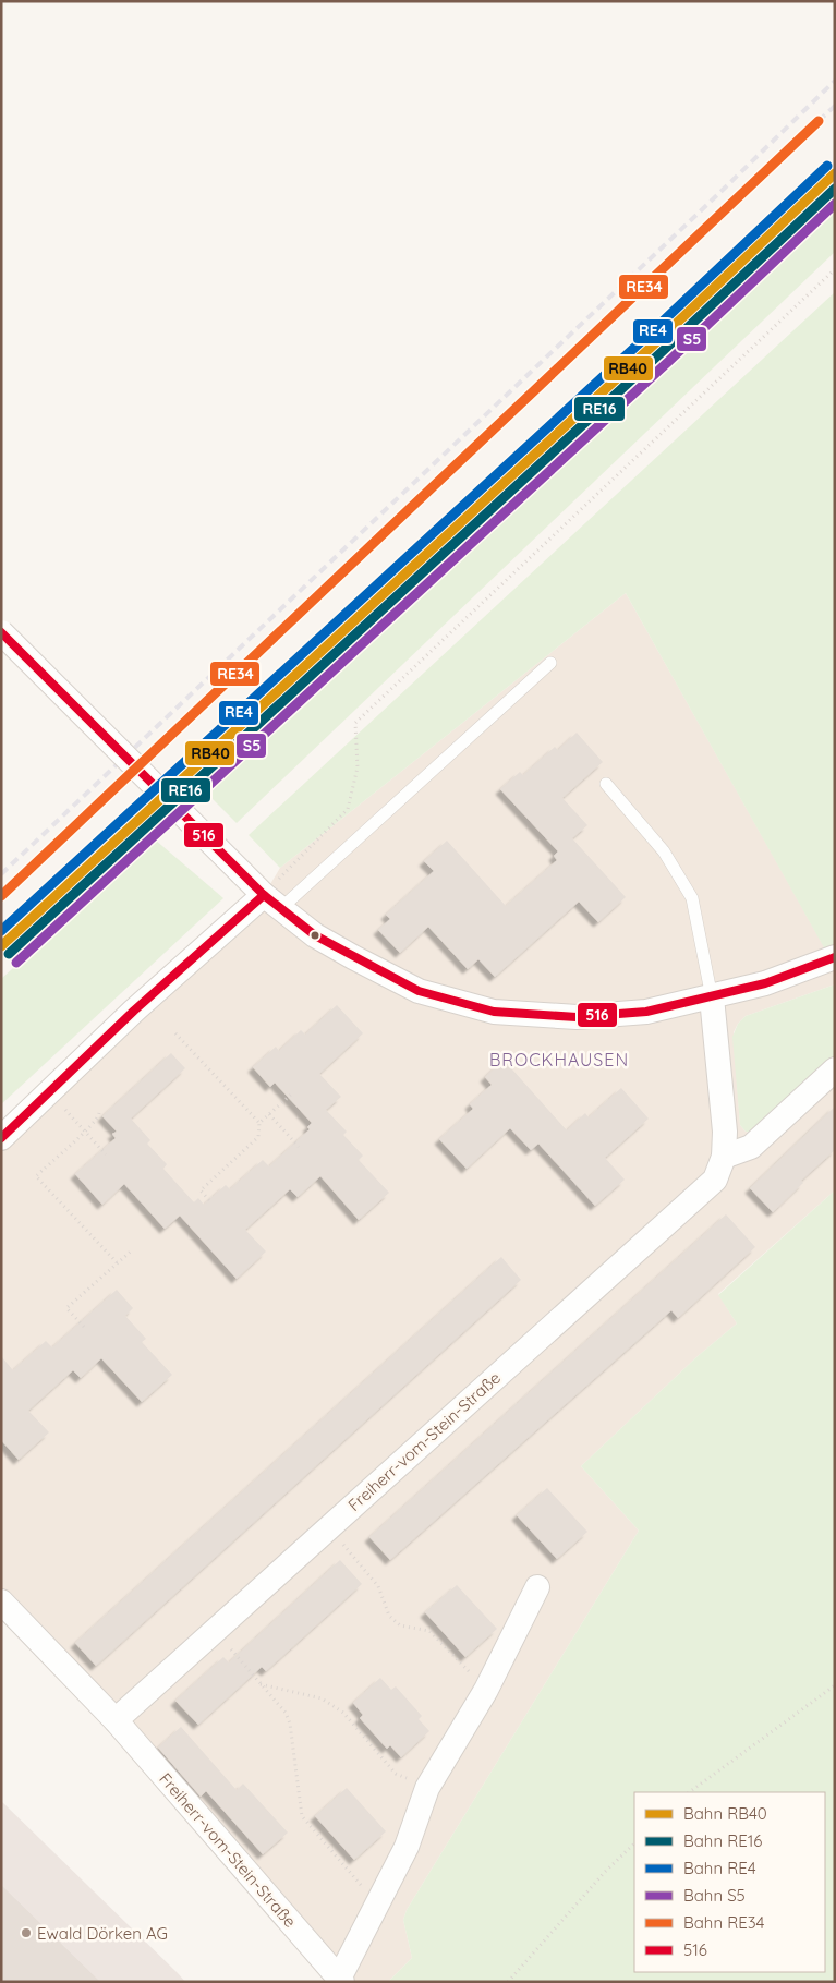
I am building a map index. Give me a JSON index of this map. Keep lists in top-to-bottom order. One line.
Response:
{"streets":{"street":["Freiherr-vom-Stein-Straße"]},"districts":["BROCKHAUSEN"],"places":["Ewald Dörken AG"],"lines":["rail line RE34","rail line RE4","rail line RB40","rail line RE16","rail line S5","transit line 516"],"legend":["Bahn RB40","Bahn RE16","Bahn RE4","Bahn S5","Bahn RE34","516"]}
